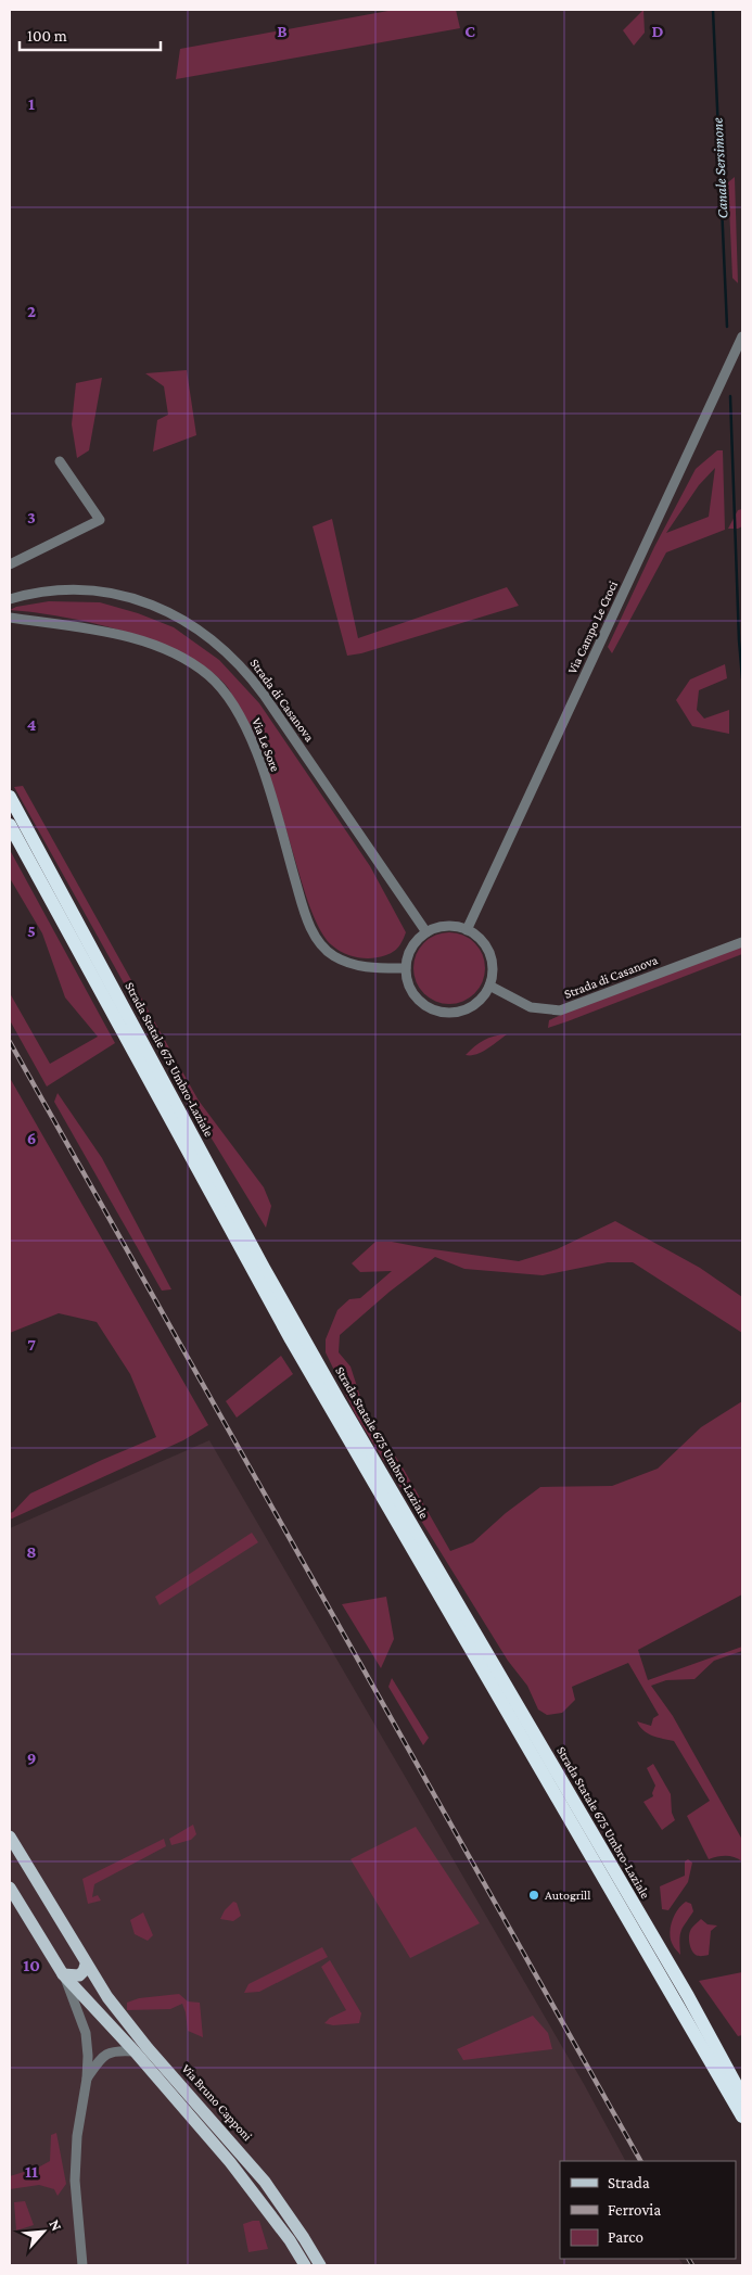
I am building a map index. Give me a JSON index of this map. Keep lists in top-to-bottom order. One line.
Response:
{"streets":{"highway":["Strada Statale 675 Umbro-Laziale"],"main road":["Via Bruno Capponi"],"street":["Via Campo Le Croci","Strada di Casanova","Via Le Sore"]},"crossings":[["Via Campo Le Croci","Strada di Casanova"],["Via Campo Le Croci","Via Le Sore"],["Strada di Casanova","Via Le Sore"]],"water":["Canale Sersimone"],"places":["Autogrill"],"legend":["Strada","Ferrovia","Parco"],"scale_bar":"100 m","north":"top right","grid":{"columns":["B","C","D"],"rows":["1","2","3","4","5","6","7","8","9","10","11"]}}
